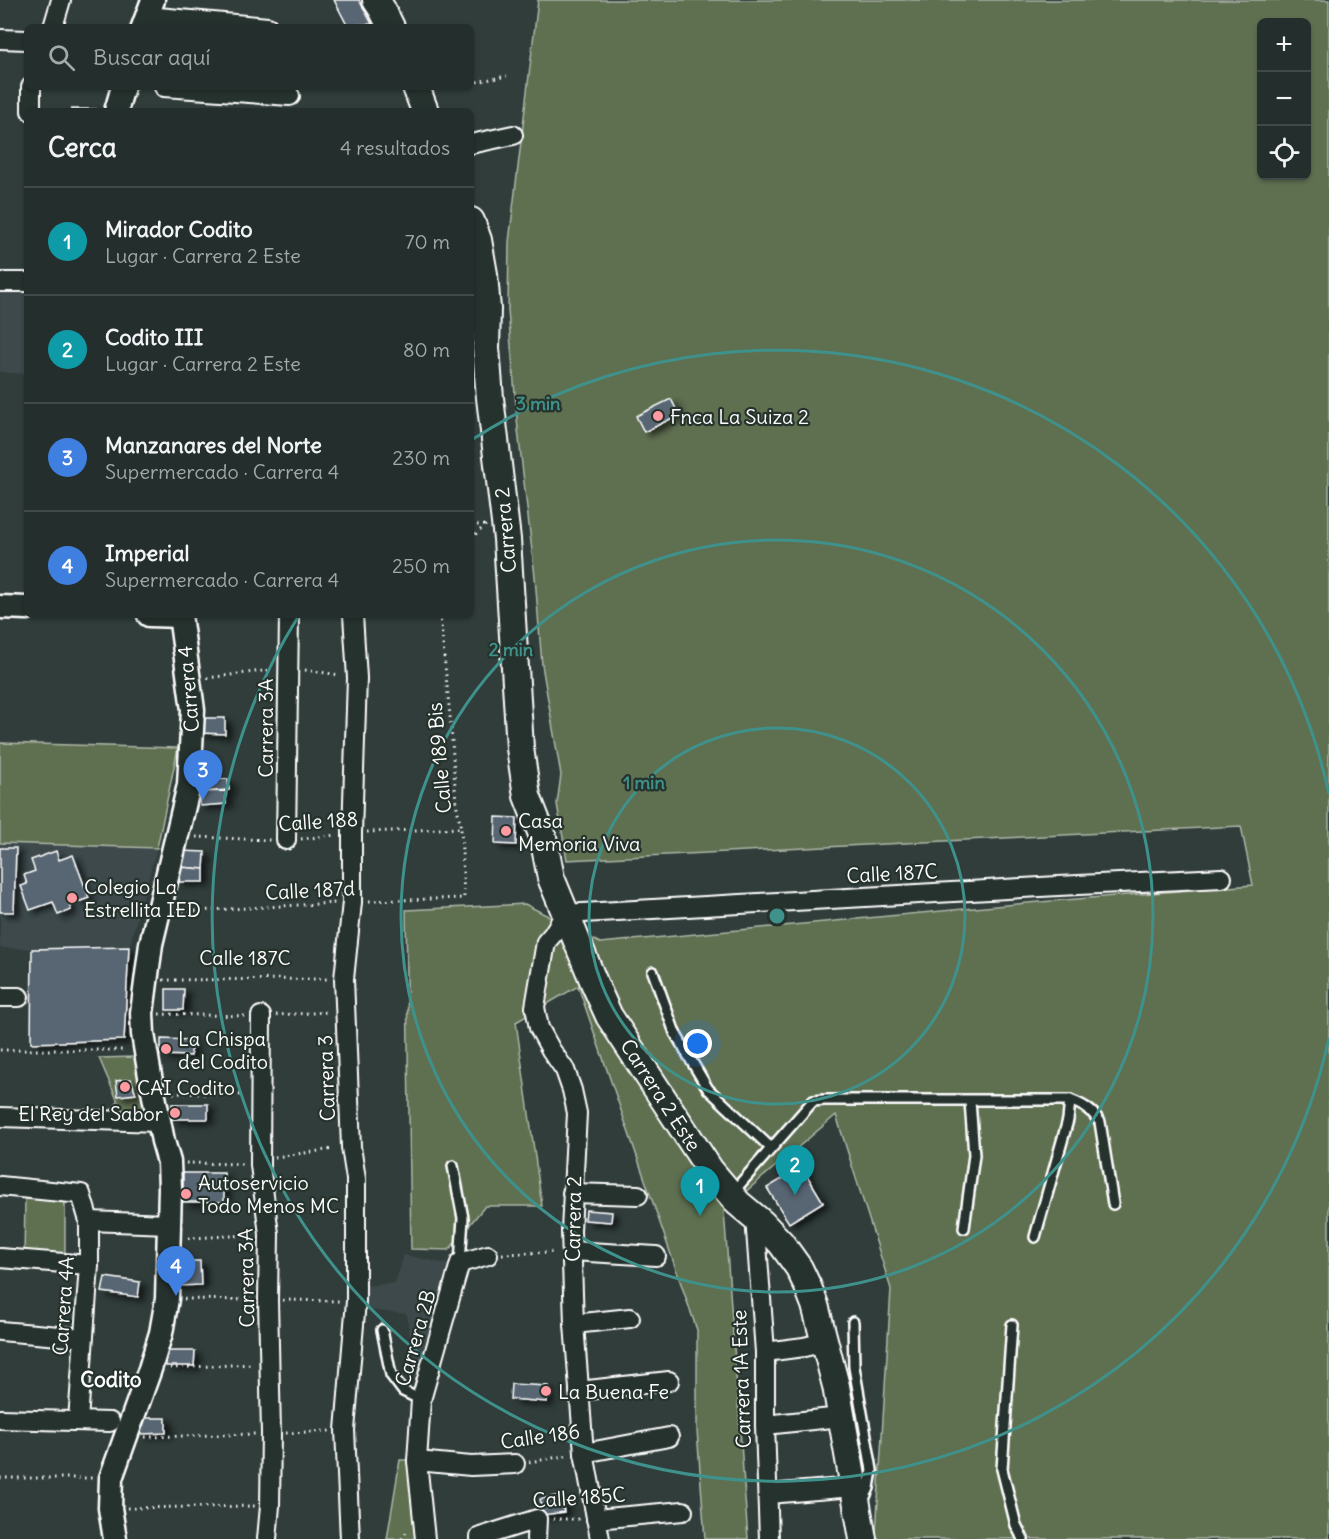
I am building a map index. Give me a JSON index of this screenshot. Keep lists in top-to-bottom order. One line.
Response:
{"streets":{"main road":["Carrera 2","Carrera 2 Este"],"street":["Carrera 4","Carrera 3A","Calle 187C","Carrera 3","Carrera 4A","Carrera 2B","Carrera 1A Este","Calle 186","Calle 185C"],"path":["Calle 189 Bis","Calle 188","Calle 187d"]},"crossings":[["Carrera 2","Calle 187C"],["Carrera 2","Carrera 2 Este"],["Carrera 2","Calle 186"],["Carrera 2","Calle 185C"],["Carrera 4","Calle 188"],["Carrera 4","Calle 187C"],["Carrera 4","Calle 187d"],["Carrera 3A","Calle 188"],["Calle 189 Bis","Calle 188"],["Calle 189 Bis","Calle 187d"],["Calle 188","Carrera 3"],["Calle 187C","Carrera 3"],["Calle 187C","Carrera 2 Este"],["Calle 187d","Carrera 3"],["Carrera 2 Este","Carrera 1A Este"],["Carrera 2B","Calle 186"]],"districts":["Codito"],"places":["Fnca La Suiza 2","Casa Memoria Viva","Colegio La Estrellita IED","La Chispa del Codito","CAI Codito","El Rey del Sabor","Autoservicio Todo Menos MC","La Buena Fe"],"page":{"map_buttons":["+","−"],"search":"Buscar aquí","heading":["Cerca","4 resultados"],"list":[{"mark":"1","name":"Mirador Codito","note":"Lugar · Carrera 2 Este","value":"70 m"},{"mark":"2","name":"Codito III","note":"Lugar · Carrera 2 Este","value":"80 m"},{"mark":"3","name":"Manzanares del Norte","note":"Supermercado · Carrera 4","value":"230 m"},{"mark":"4","name":"Imperial","note":"Supermercado · Carrera 4","value":"250 m"}],"pins":["3","2","1","4"]},"rings":["3 min","2 min","1 min"]}
